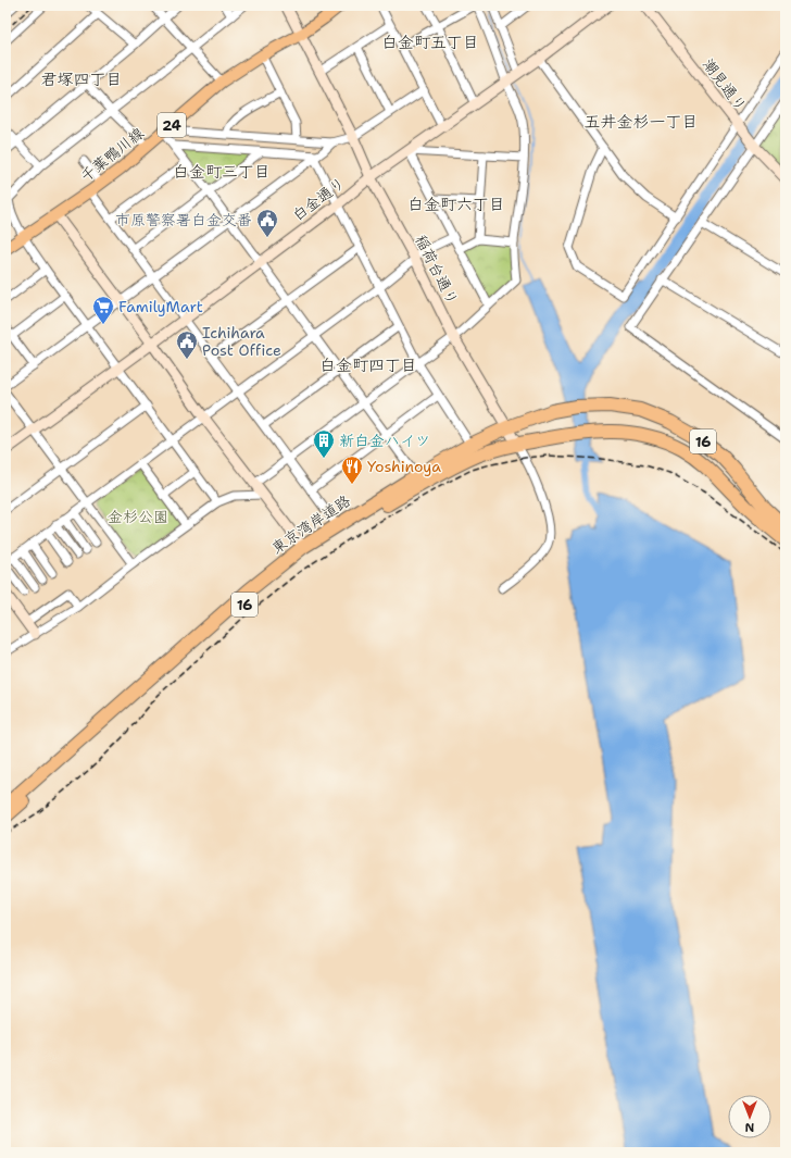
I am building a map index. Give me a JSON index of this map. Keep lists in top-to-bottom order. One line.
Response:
{"streets":{"highway":["16","東京湾岸道路"],"main road":["24","千葉鴨川線"],"street":["潮見通り","白金通り","稲荷台通り"]},"crossings":[["千葉鴨川線","稲荷台通り"],["白金通り","稲荷台通り"],["稲荷台通り","東京湾岸道路"]],"districts":["白金町五丁目","君塚四丁目","五井金杉一丁目","白金町三丁目","白金町六丁目","白金町四丁目"],"parks":["金杉公園"],"places":{"public building":["市原警察署白金交番","Ichihara Post Office"],"supermarket":["FamilyMart"],"building":["新白金ハイツ"],"restaurant":["Yoshinoya"]},"north":"bottom"}
